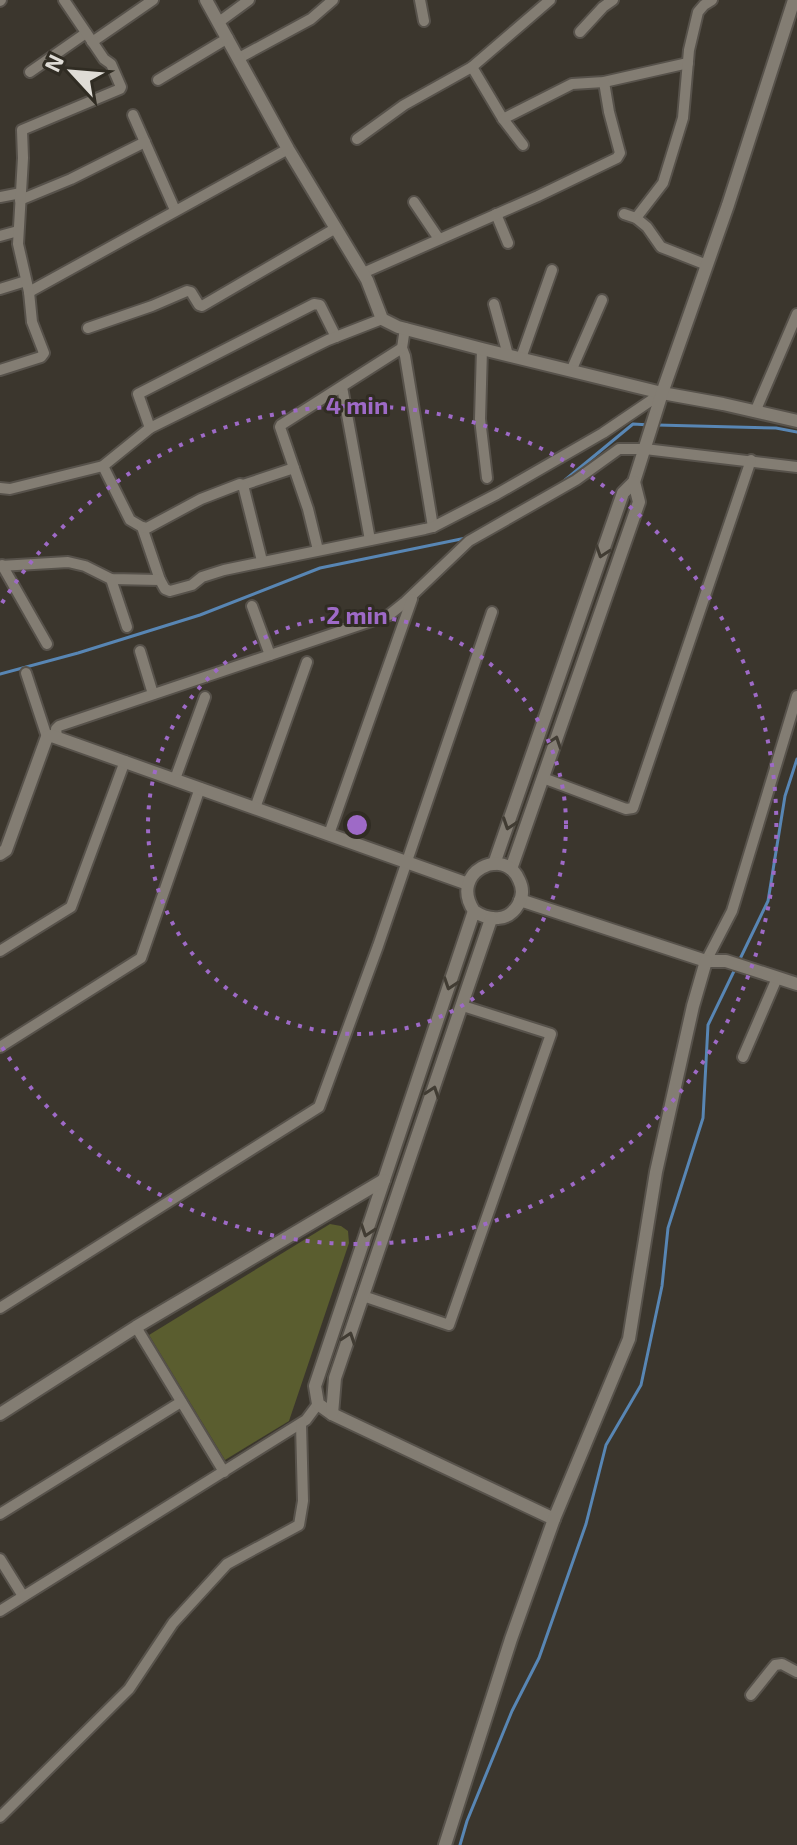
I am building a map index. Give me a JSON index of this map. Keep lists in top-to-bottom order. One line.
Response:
{"north":"top left","rings":["4 min","2 min"]}
